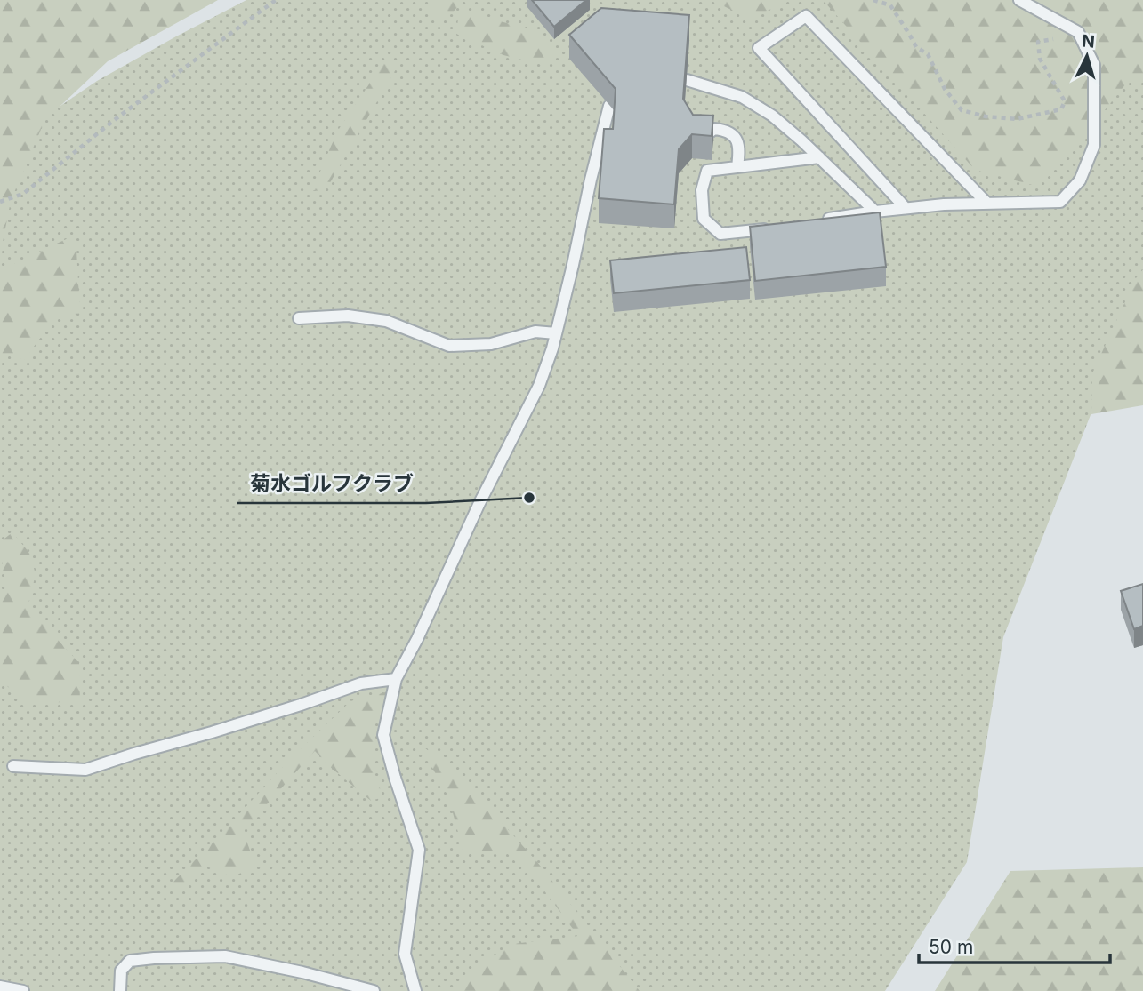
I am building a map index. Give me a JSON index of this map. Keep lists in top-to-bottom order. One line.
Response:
{"places":["菊水ゴルフクラブ"],"scale_bar":"50 m","north":"top"}
